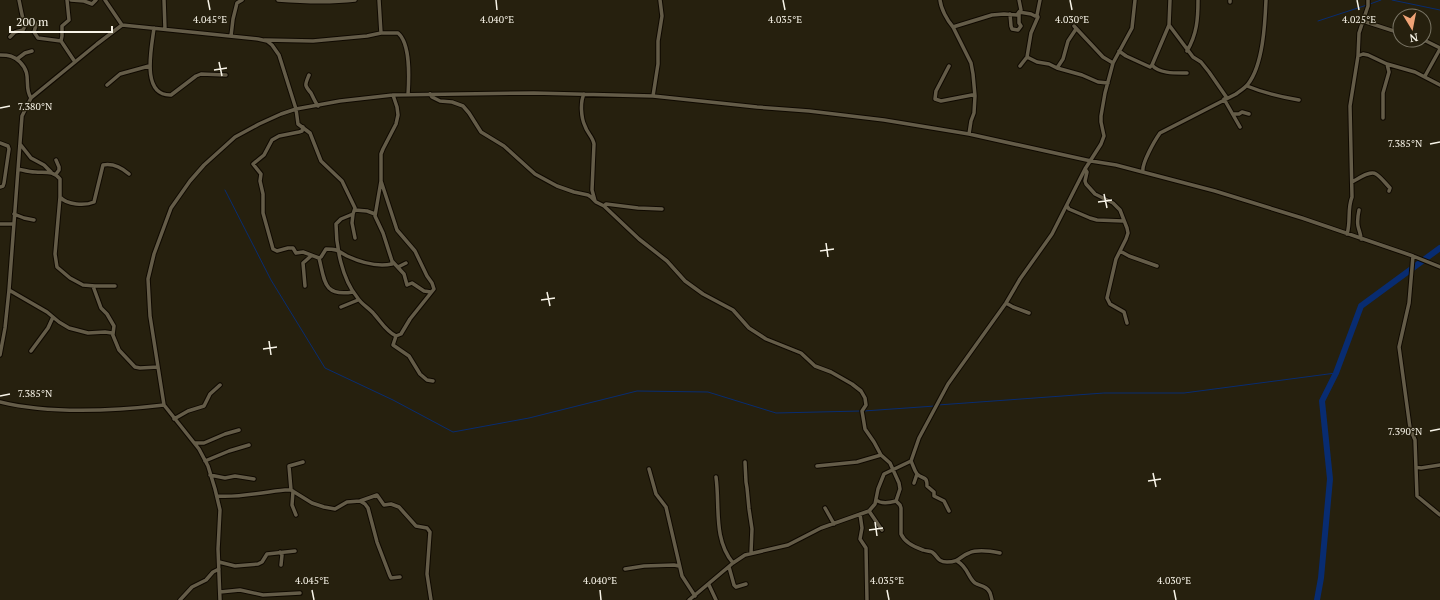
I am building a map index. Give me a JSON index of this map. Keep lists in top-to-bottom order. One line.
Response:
{"scale_bar":"200 m","north":"bottom","coordinates":["4.025°E","4.045°E","4.040°E","4.035°E","4.030°E","7.380°N","7.385°N","7.390°N"]}
